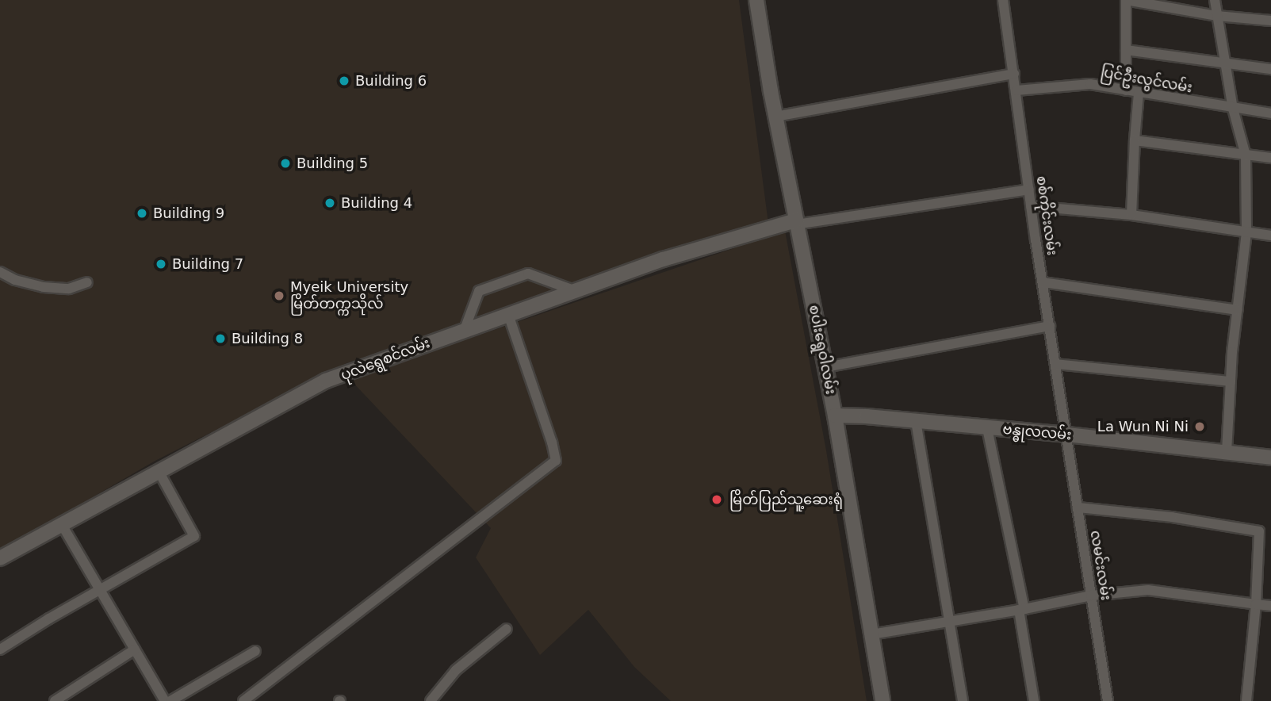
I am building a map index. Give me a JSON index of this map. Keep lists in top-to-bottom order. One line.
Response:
{"streets":{"street":["ပြင်ဦးလွင်လမ်း","စစ်ကိုင်းလမ်း","စပါးရွေဝါလမ်း","ပုလဲရွေစင်လမ်း","ဗန္ဓုလလမ်း","လမင်းလမ်း"]},"crossings":[["ပြင်ဦးလွင်လမ်း","စစ်ကိုင်းလမ်း"],["စစ်ကိုင်းလမ်း","ဗန္ဓုလလမ်း"],["စစ်ကိုင်းလမ်း","လမင်းလမ်း"],["စပါးရွေဝါလမ်း","ပုလဲရွေစင်လမ်း"],["စပါးရွေဝါလမ်း","ဗန္ဓုလလမ်း"],["ဗန္ဓုလလမ်း","လမင်းလမ်း"]],"places":["Building 6","Building 5","Building 4","Building 9","Building 7","Myeik University မြိတ်တက္ကသိုလ်","Building 8","La Wun Ni Ni","မြိတ်ပြည်သူ့ဆေးရုံ"]}
